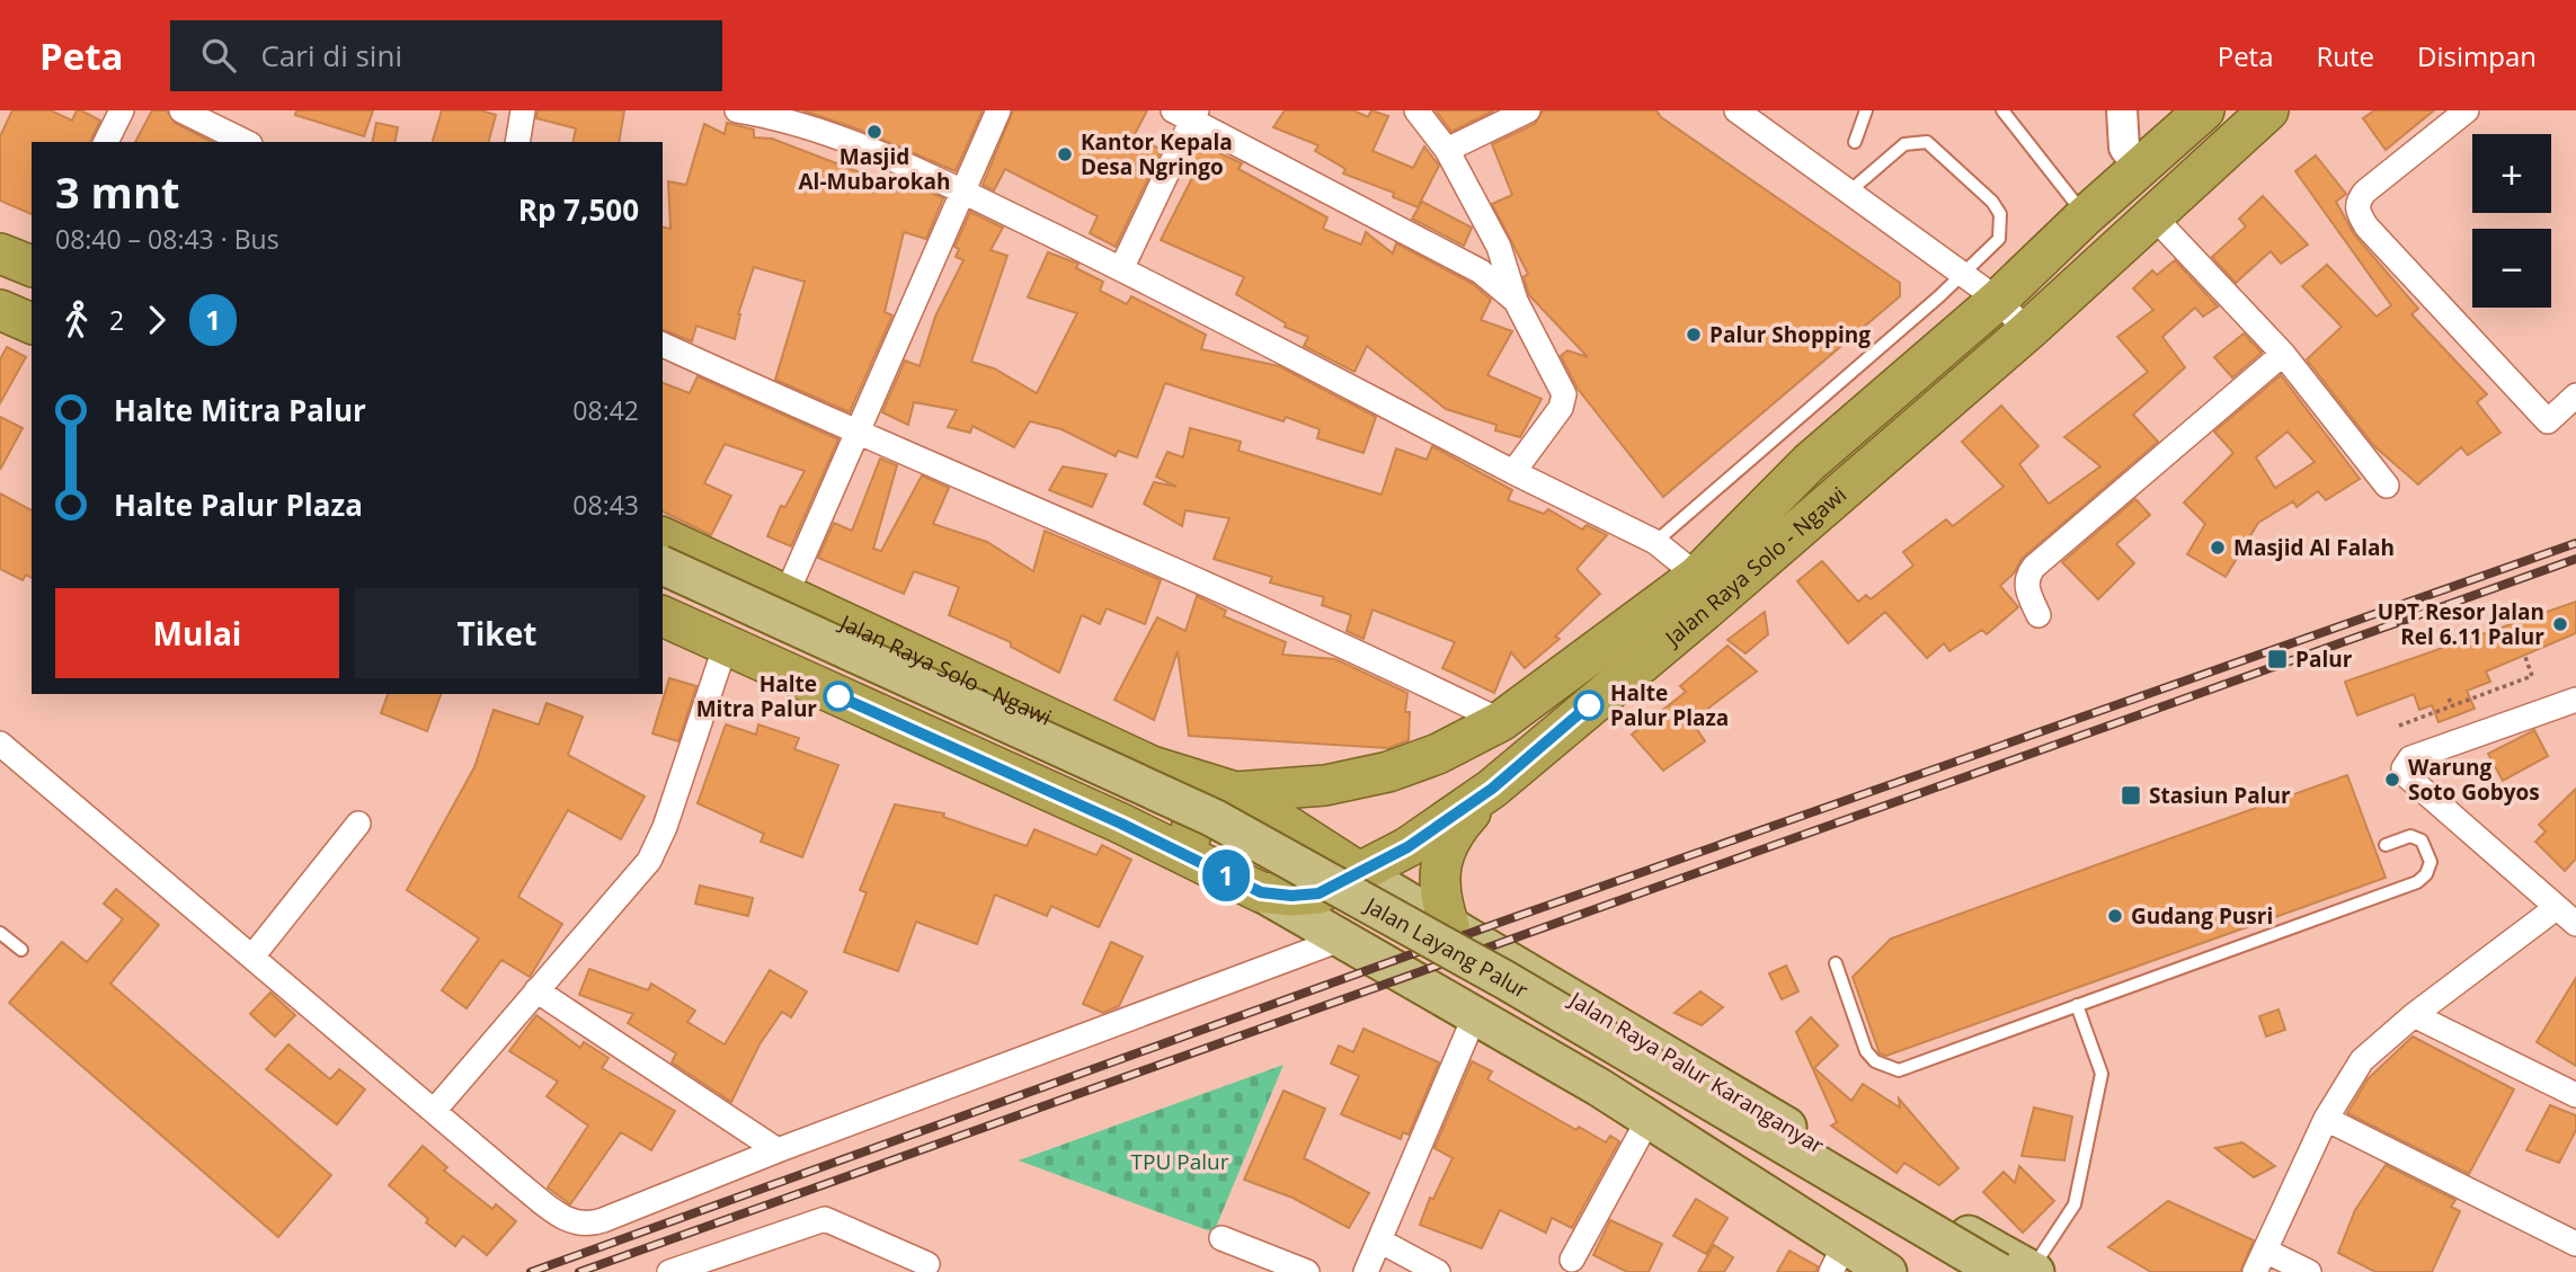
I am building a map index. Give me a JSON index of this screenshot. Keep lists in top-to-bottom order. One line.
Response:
{"streets":{"highway":["Jalan Raya Solo - Ngawi"],"main road":["Jalan Layang Palur","Jalan Raya Palur Karanganyar"]},"crossings":[["Jalan Raya Solo - Ngawi","Jalan Raya Palur Karanganyar"],["Jalan Layang Palur","Jalan Raya Palur Karanganyar"]],"parks":["TPU Palur"],"places":{"other":["Masjid Al-Mubarokah","Kantor Kepala Desa Ngringo","Palur Shopping","Masjid Al Falah","UPT Resor Jalan Rel 6.11 Palur","Halte Mitra Palur","Halte Palur Plaza","Warung Soto Gobyos","Gudang Pusri"],"transit":["Palur","Stasiun Palur"]},"lines":["bus line 1"],"page":{"header":"Peta","search":"Cari di sini","nav":["Peta","Rute","Disimpan"],"on_map":"1","map_buttons":["+","−"],"heading":["3 mnt","08:40 – 08:43 · Bus","Rp 7,500"],"legs":["2","1"],"list":[{"name":"Halte Mitra Palur","value":"08:42"},{"name":"Halte Palur Plaza","value":"08:43"}],"buttons":["Mulai","Tiket"]}}
